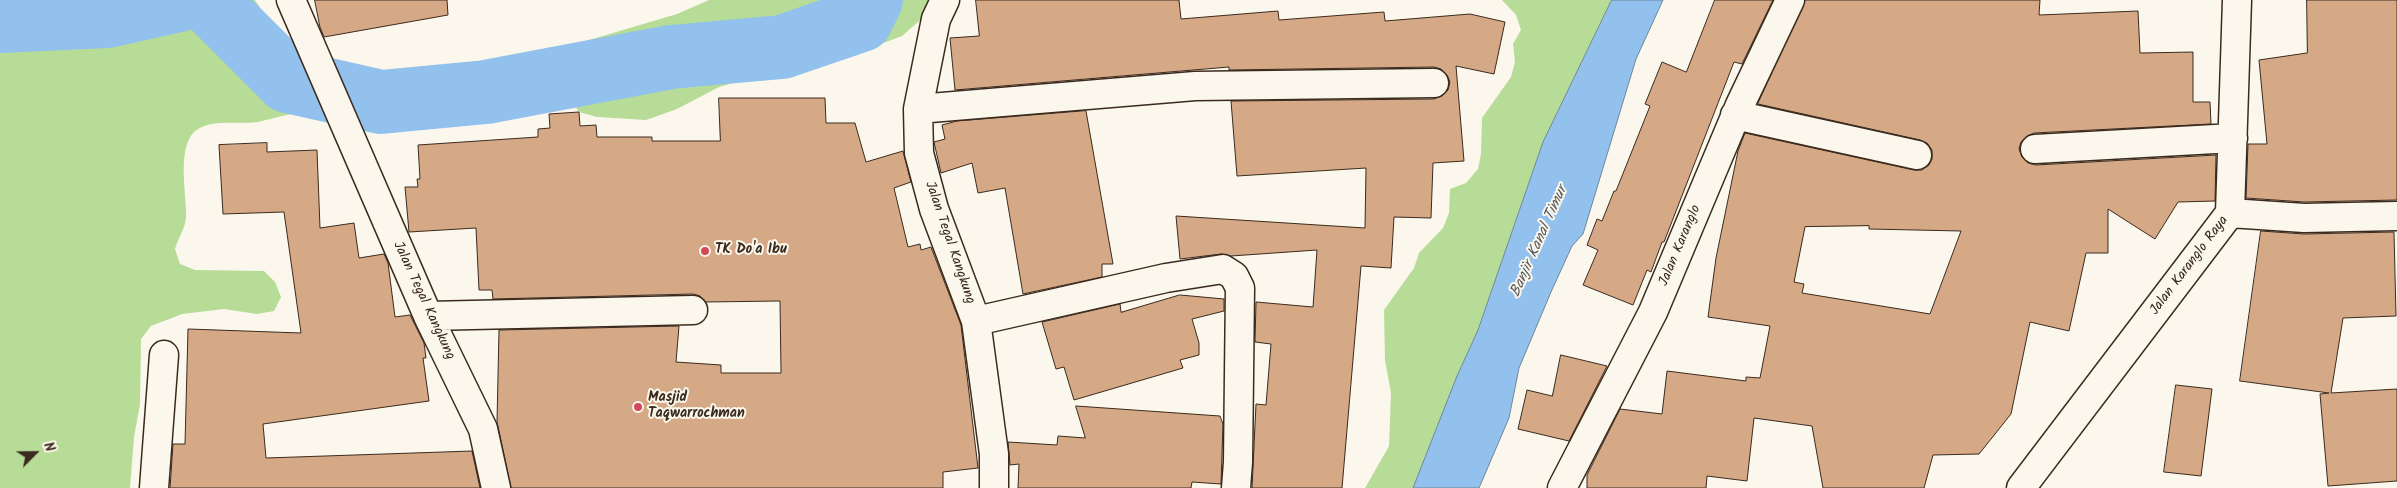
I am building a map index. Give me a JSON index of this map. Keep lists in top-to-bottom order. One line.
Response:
{"streets":{"street":["Jalan Tegal Kangkung","Jalan Karanglo","Jalan Karanglo Raya"]},"water":["Banjir Kanal Timur"],"places":["TK Do'a Ibu","Masjid Taqwarrochman"],"north":"top right"}
